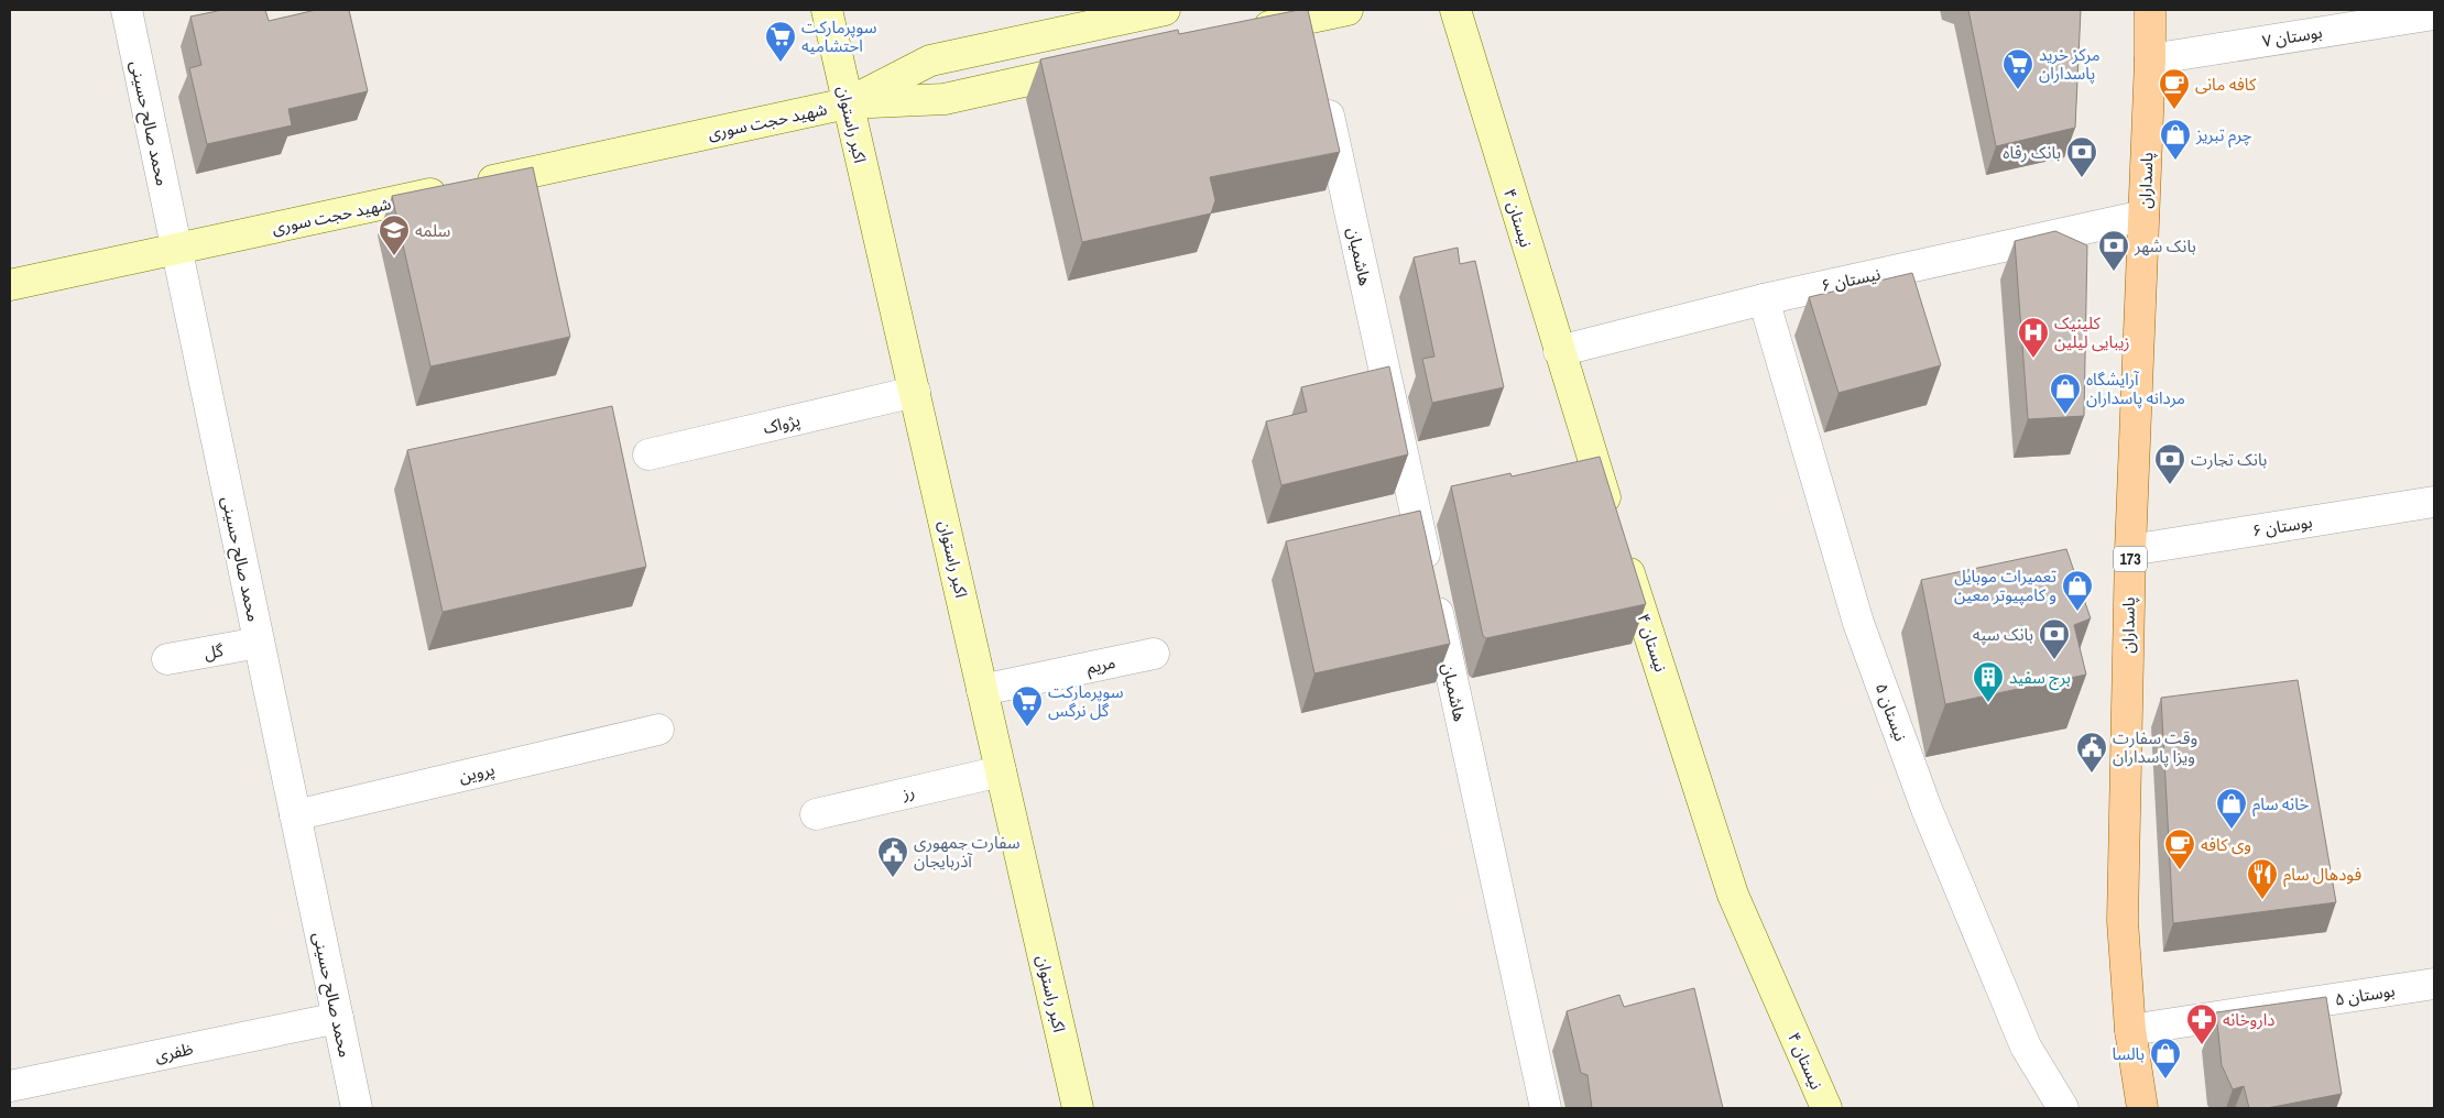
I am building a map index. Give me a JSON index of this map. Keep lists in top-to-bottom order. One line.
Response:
{"streets":{"main road":["پاسداران","173"],"street":["بوستان ۷","شهید حجت سوری","محمد صالح حسینی","اکبر راستوان","نیستان ۴","هاشمیان","نیستان ۶","پژواک","بوستان ۶","گل","مریم","نیستان ۵","پروین","رز","بوستان ۵","ظفری"]},"crossings":[["بوستان ۷","پاسداران"],["شهید حجت سوری","محمد صالح حسینی"],["شهید حجت سوری","اکبر راستوان"],["محمد صالح حسینی","گل"],["محمد صالح حسینی","پروین"],["محمد صالح حسینی","ظفری"],["اکبر راستوان","پژواک"],["اکبر راستوان","مریم"],["اکبر راستوان","رز"],["پاسداران","نیستان ۶"],["پاسداران","بوستان ۶"],["پاسداران","بوستان ۵"],["نیستان ۴","نیستان ۶"],["نیستان ۶","نیستان ۵"]],"places":{"supermarket":["سوپرمارکت احتشامیه","مرکز خرید پاسداران","سوپرمارکت گل نرگس"],"cafe":["کافه مانی","وی کافه"],"shop":["چرم تبریز","آرایشگاه مردانه پاسداران","تعمیرات موبایل و کامپیوتر معین","خانه سام","بالسا"],"bank":["بانک رفاه","بانک شهر","بانک تجارت","بانک سپه"],"school or university":["سلمه"],"hospital":["کلینیک زیبایی لیلین"],"building":["برج سفید"],"public building":["وقت سفارت ویزا پاسداران","سفارت جمهوری آذربایجان"],"restaurant":["فودهال سام"],"pharmacy":["داروخانه"]}}
